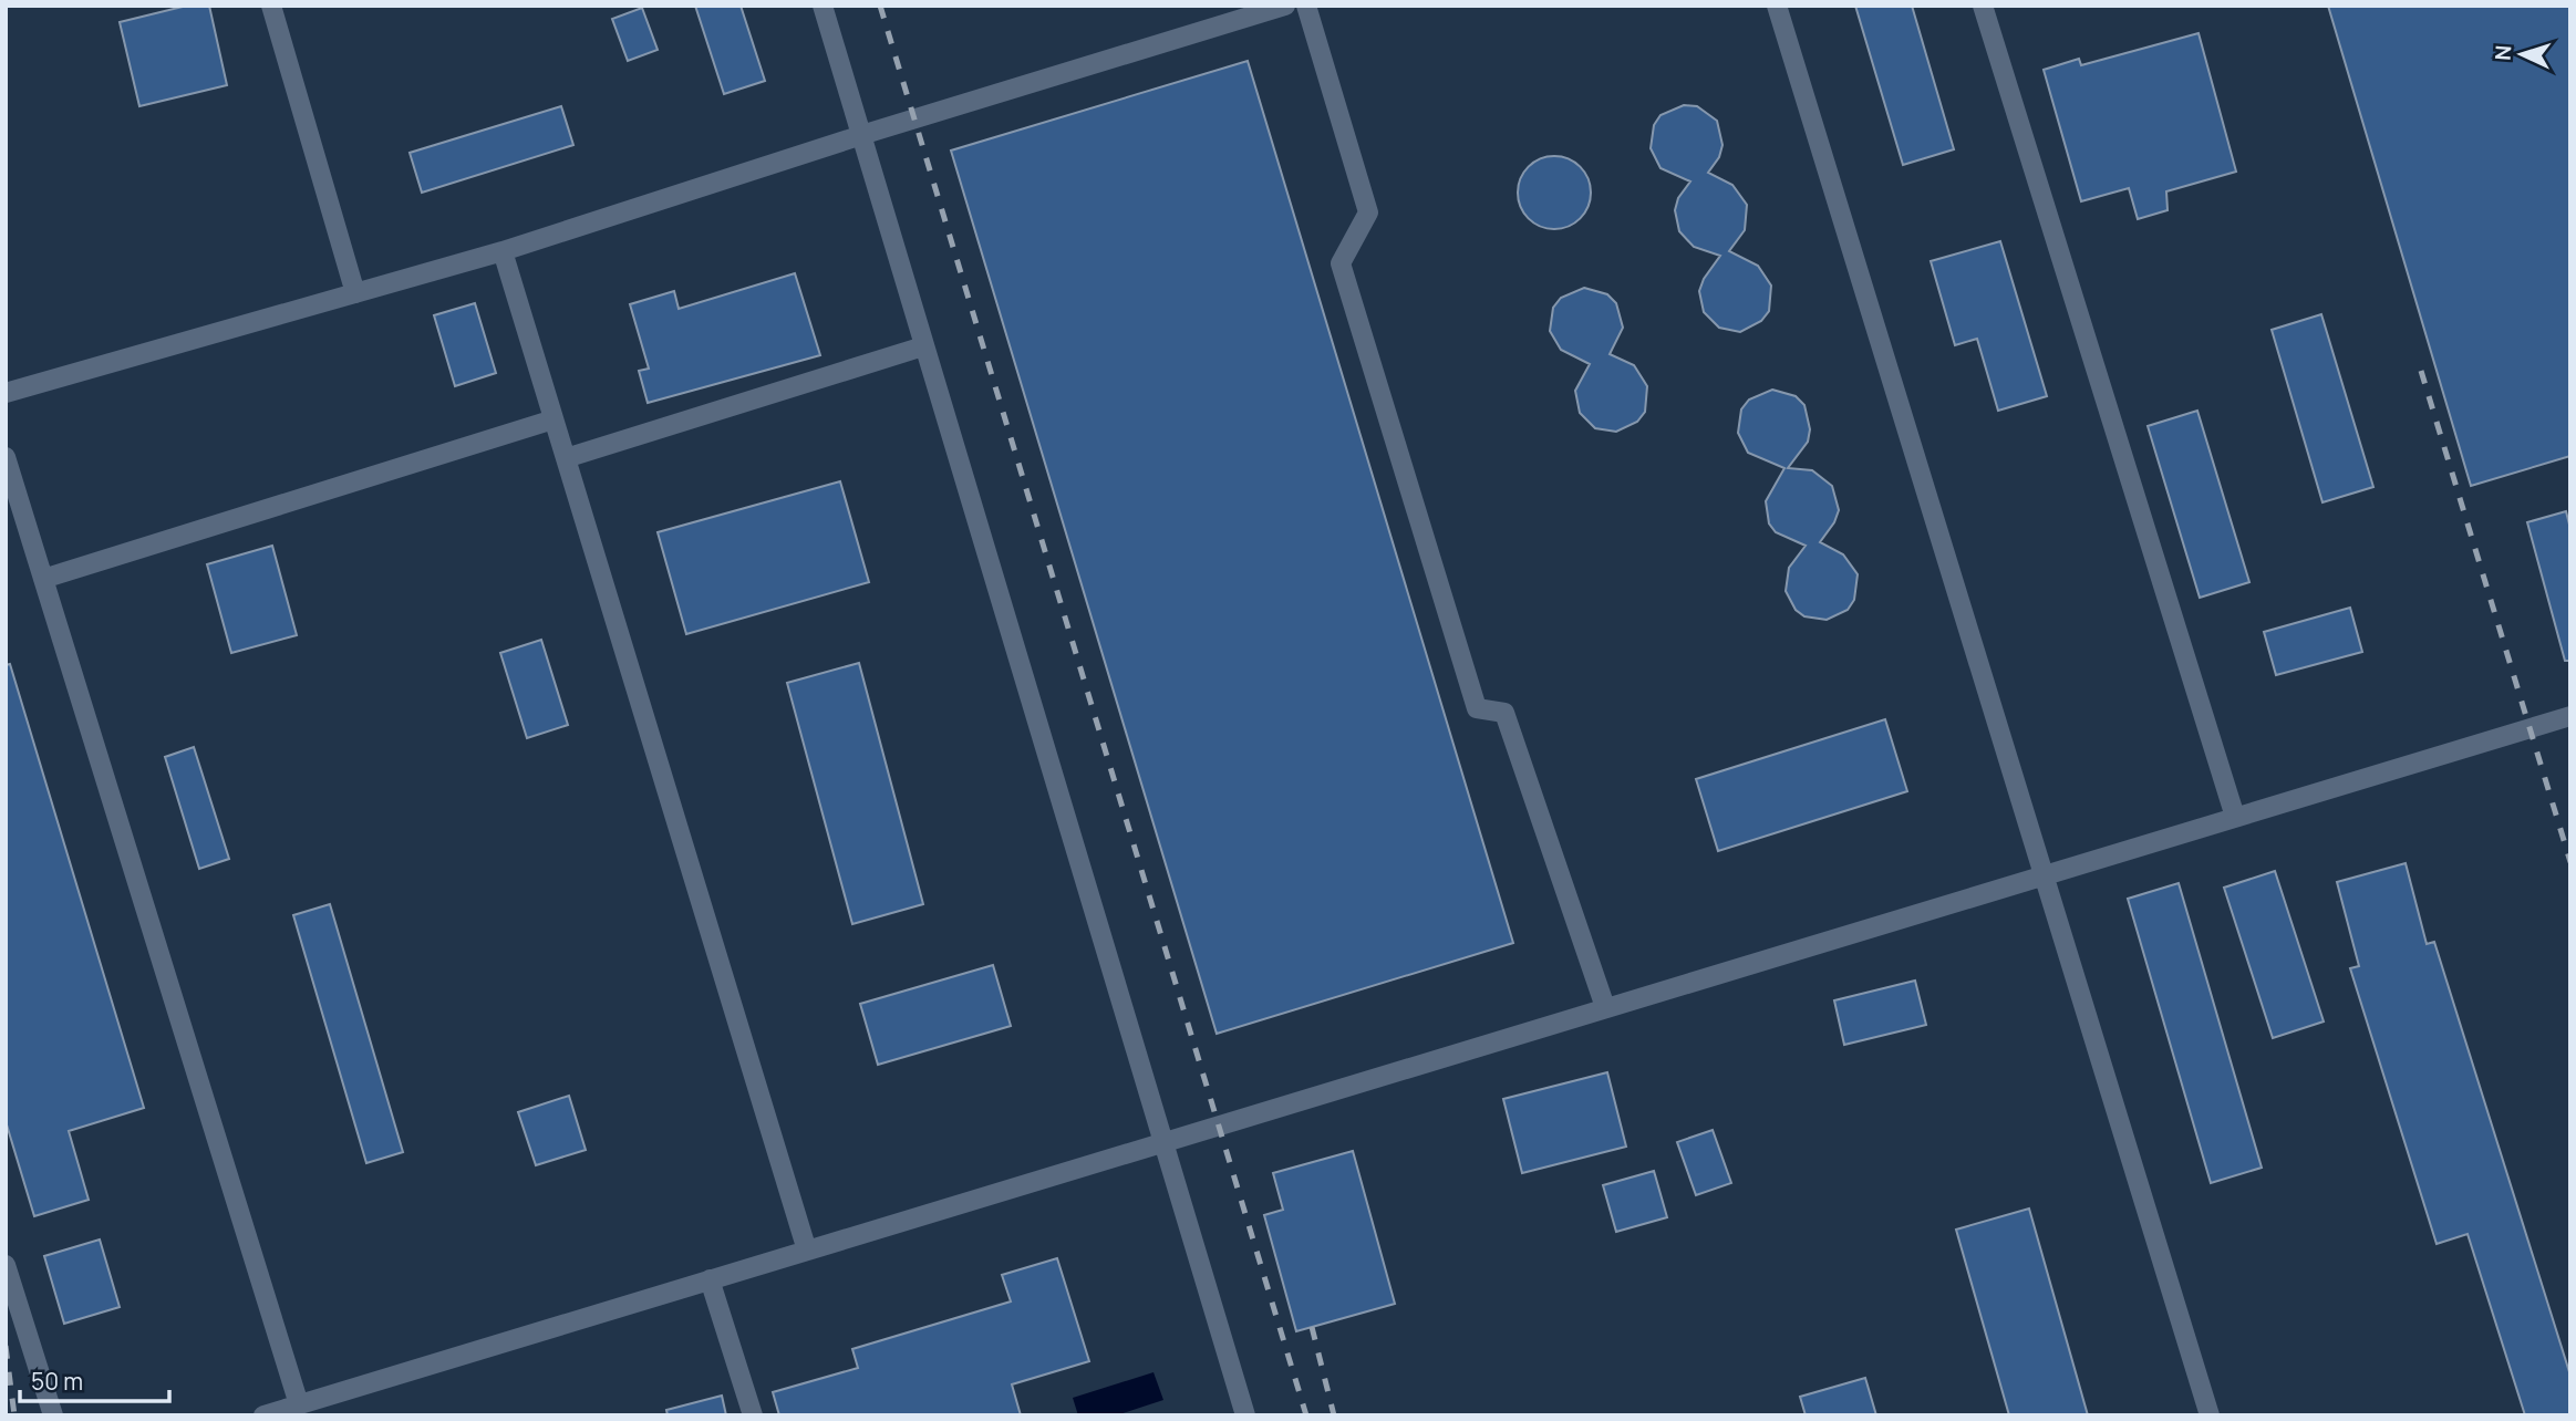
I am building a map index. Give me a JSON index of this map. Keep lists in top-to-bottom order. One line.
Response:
{"scale_bar":"50 m","north":"left"}
